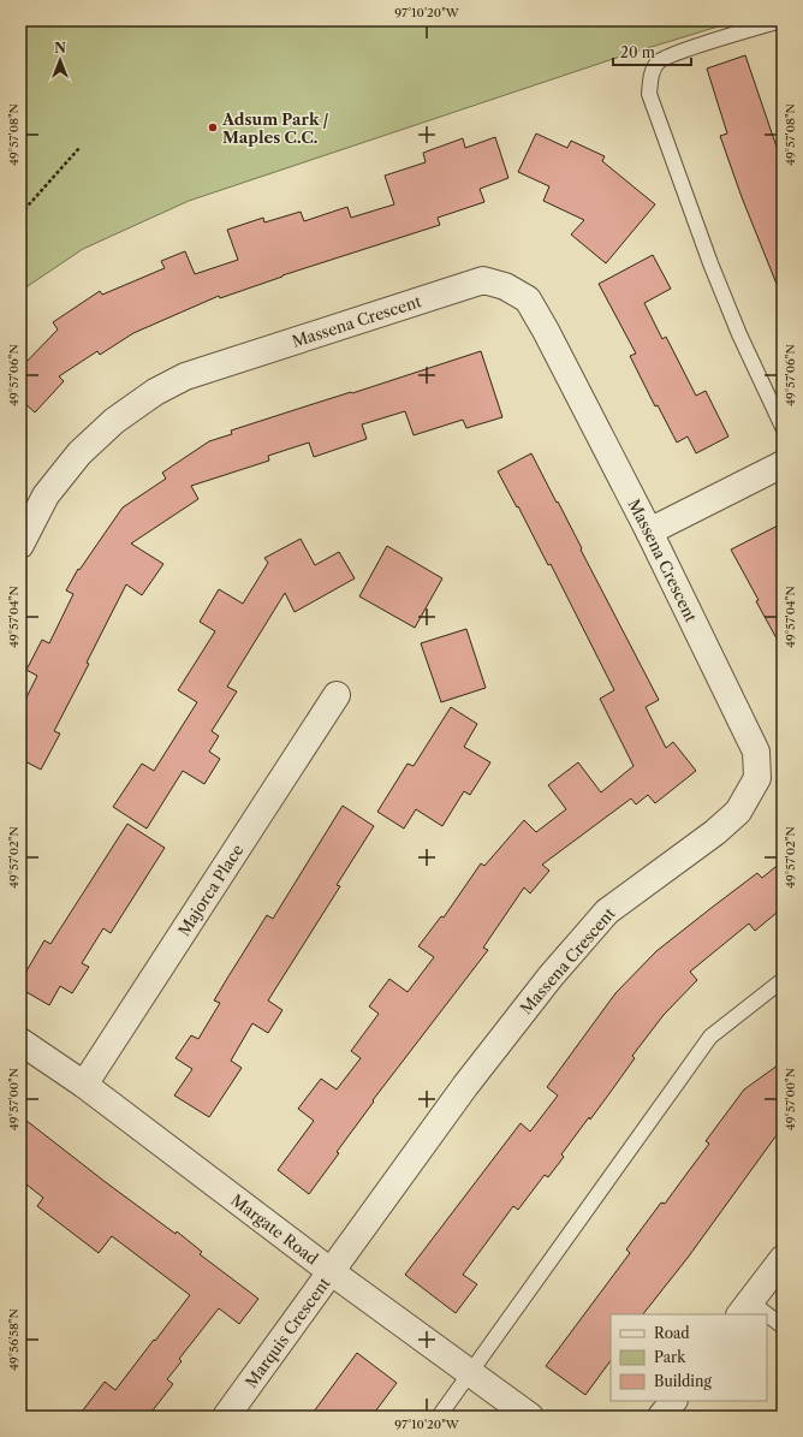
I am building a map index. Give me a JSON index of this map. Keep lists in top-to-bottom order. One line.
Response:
{"streets":{"street":["Massena Crescent","Majorca Place","Margate Road","Marquis Crescent"]},"crossings":[["Massena Crescent","Margate Road"],["Massena Crescent","Marquis Crescent"],["Majorca Place","Margate Road"],["Margate Road","Marquis Crescent"]],"places":["Adsum Park / Maples C.C."],"legend":["Road","Park","Building"],"scale_bar":"20 m","north":"top","coordinates":["97°10'20\"W","49°57'08\"N","49°57'06\"N","49°57'04\"N","49°57'02\"N","49°57'00\"N","49°56'58\"N"]}
